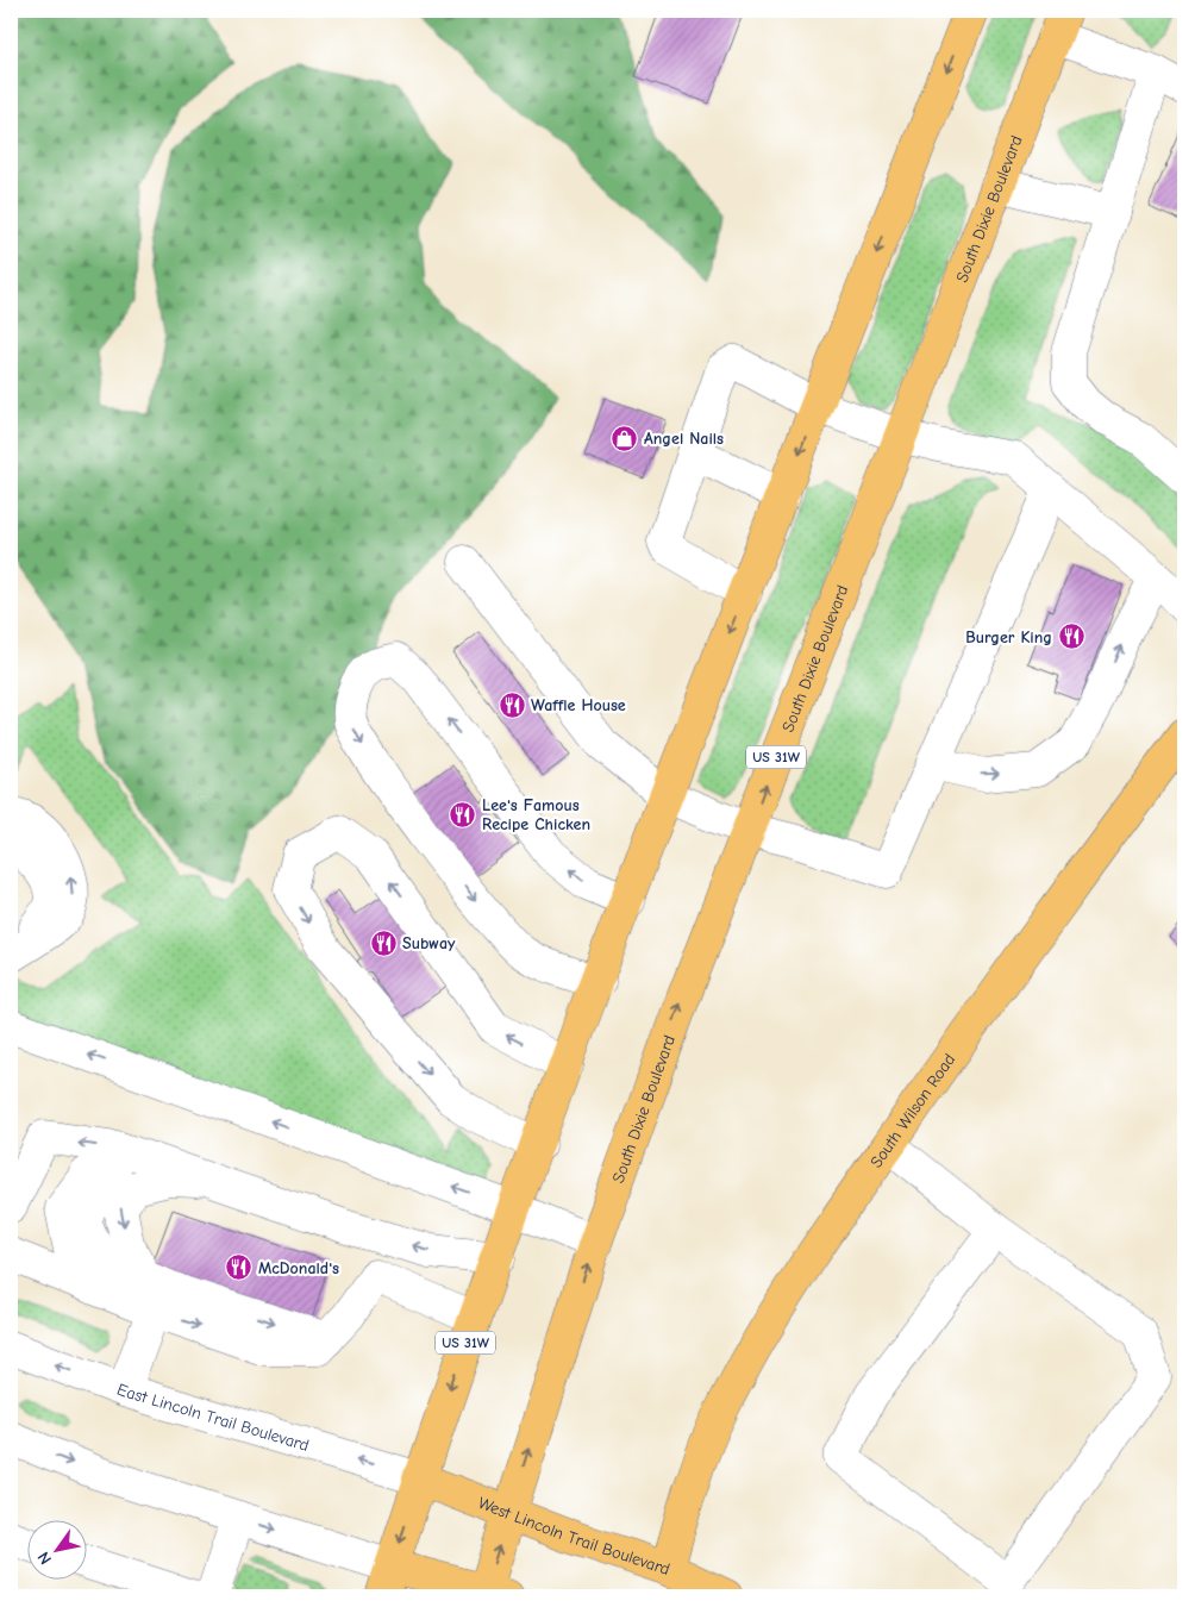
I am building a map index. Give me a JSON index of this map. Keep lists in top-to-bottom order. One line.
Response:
{"streets":{"main road":["South Dixie Boulevard","US 31W","South Wilson Road","West Lincoln Trail Boulevard"],"street":["East Lincoln Trail Boulevard"]},"crossings":[["South Dixie Boulevard","US 31W"],["South Dixie Boulevard","West Lincoln Trail Boulevard"],["US 31W","East Lincoln Trail Boulevard"],["US 31W","West Lincoln Trail Boulevard"],["South Wilson Road","West Lincoln Trail Boulevard"],["East Lincoln Trail Boulevard","West Lincoln Trail Boulevard"]],"places":{"shop":["Angel Nails"],"restaurant":["Burger King","Waffle House","Lee's Famous Recipe Chicken","Subway","McDonald's"]},"north":"bottom left"}
